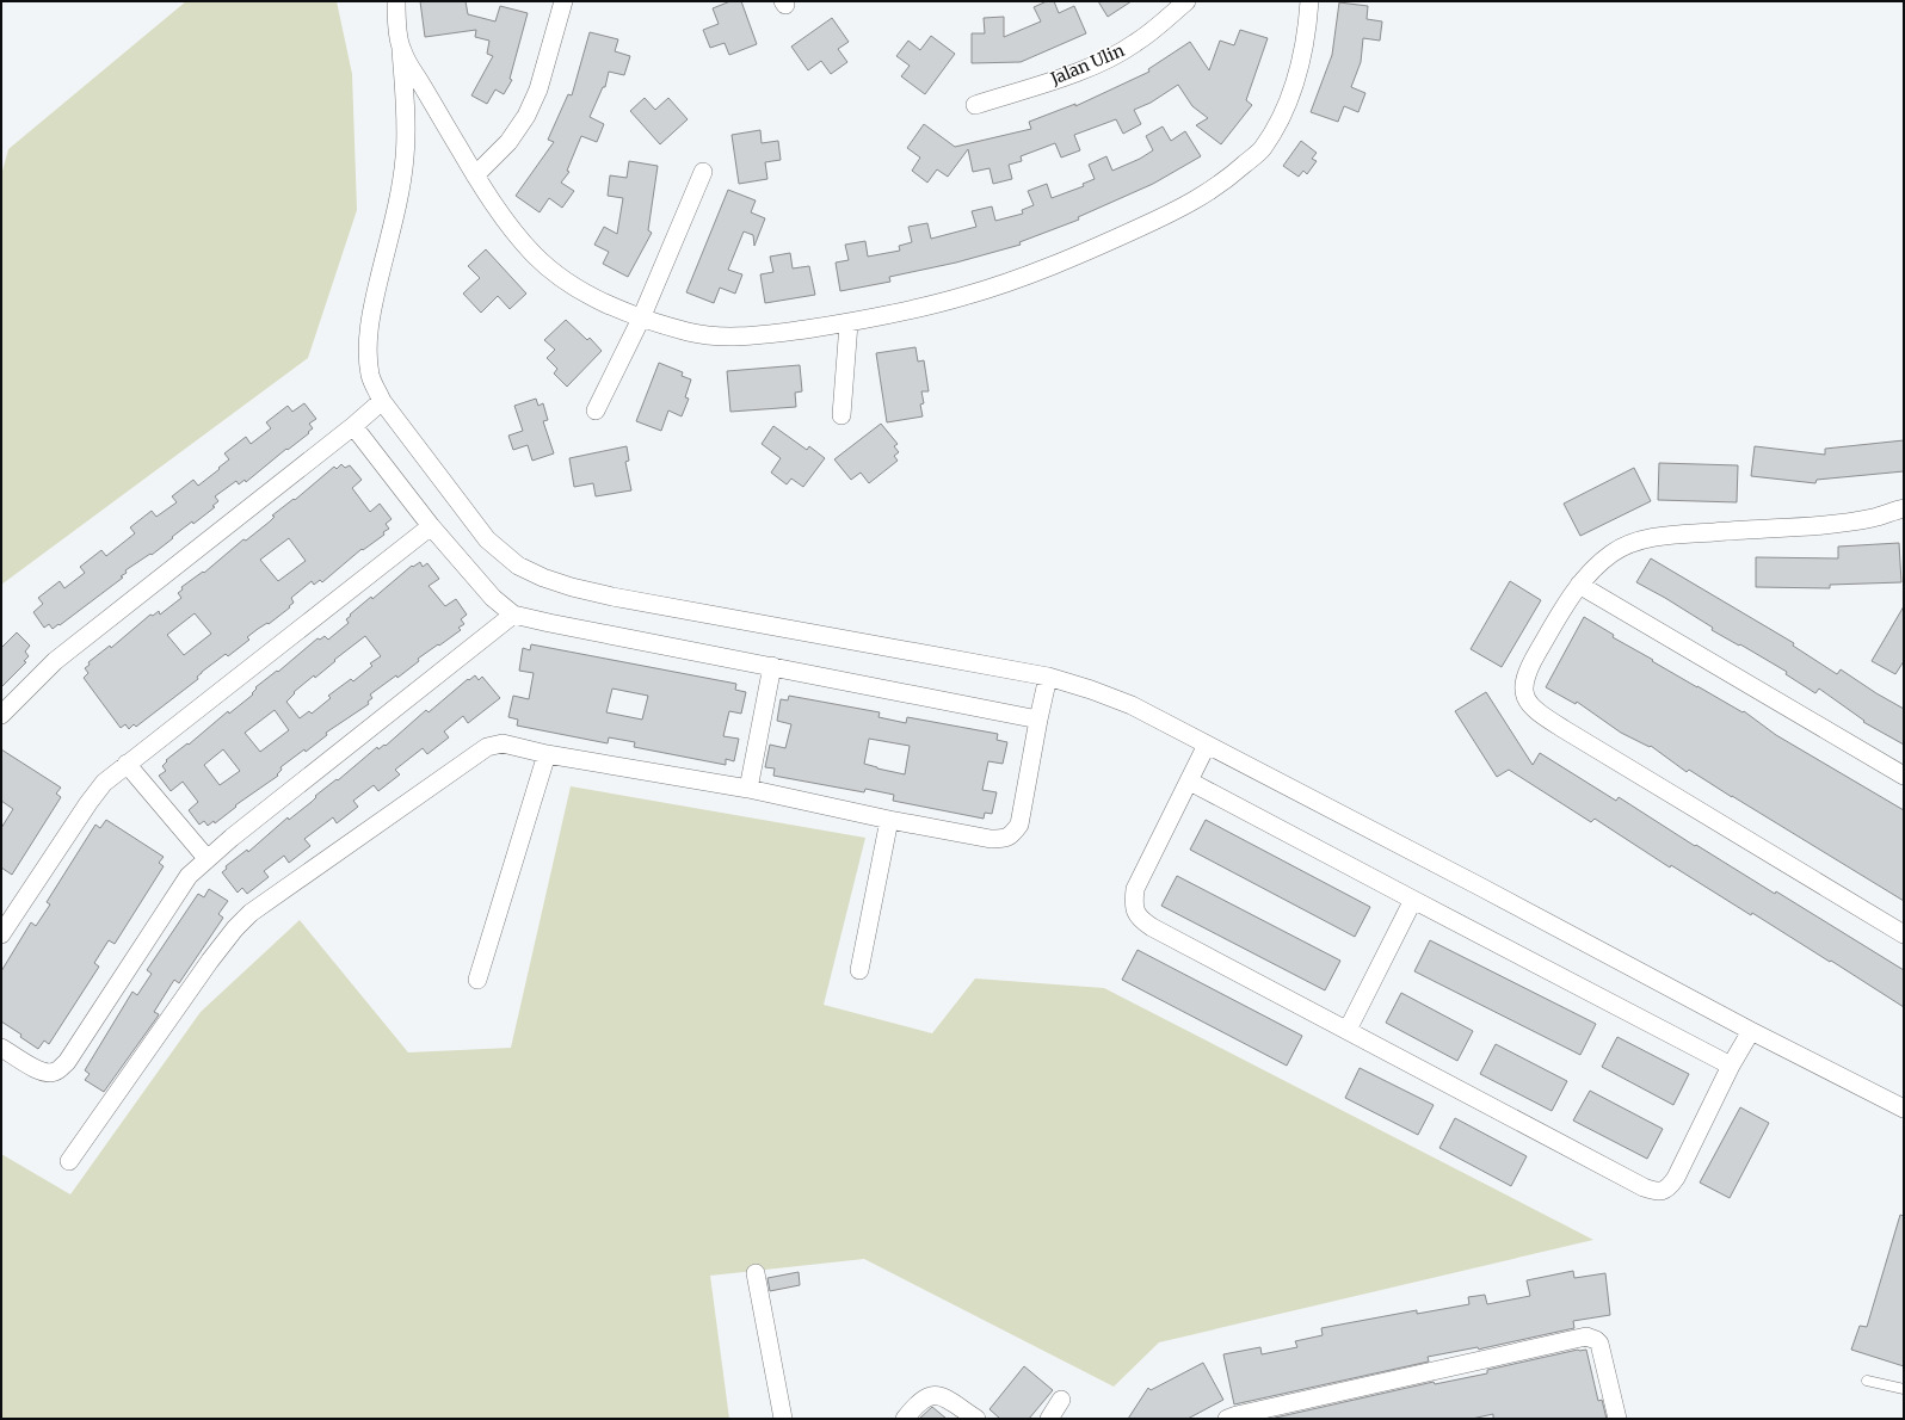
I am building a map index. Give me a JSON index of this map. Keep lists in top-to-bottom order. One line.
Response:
{"streets":{"street":["Jalan Ulin"]}}
